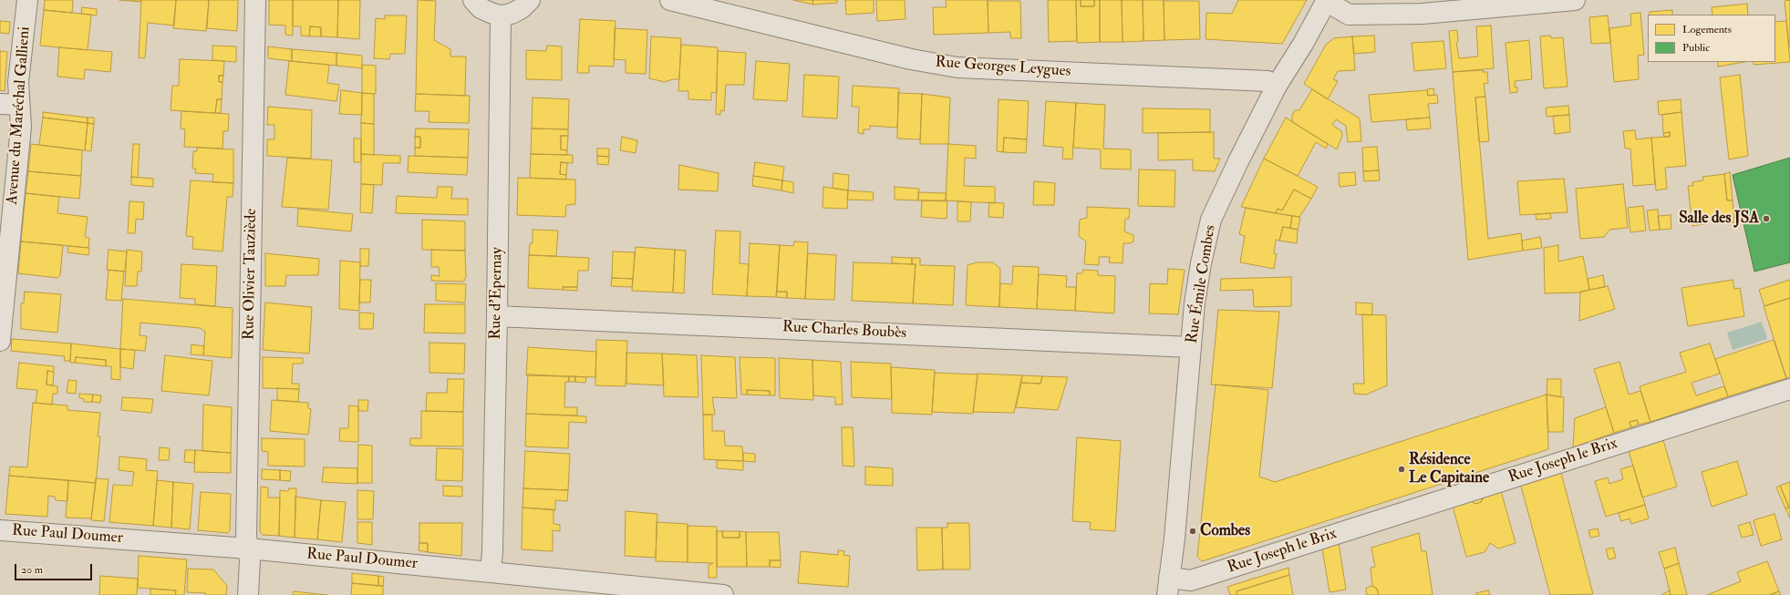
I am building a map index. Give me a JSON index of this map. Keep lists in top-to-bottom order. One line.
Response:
{"streets":{"street":["Rue Georges Leygues","Avenue du Maréchal Gallieni","Rue Olivier Tauziède","Rue Émile Combes","Rue d'Epernay","Rue Charles Boubès","Rue Joseph le Brix","Rue Paul Doumer"]},"crossings":[["Rue Georges Leygues","Rue Émile Combes"],["Rue Olivier Tauziède","Rue Paul Doumer"],["Rue Émile Combes","Rue Charles Boubès"],["Rue Émile Combes","Rue Joseph le Brix"],["Rue d'Epernay","Rue Charles Boubès"],["Rue d'Epernay","Rue Paul Doumer"]],"places":["Salle des JSA","Résidence Le Capitaine","Combes"],"legend":["Logements","Public"],"scale_bar":"20 m"}
